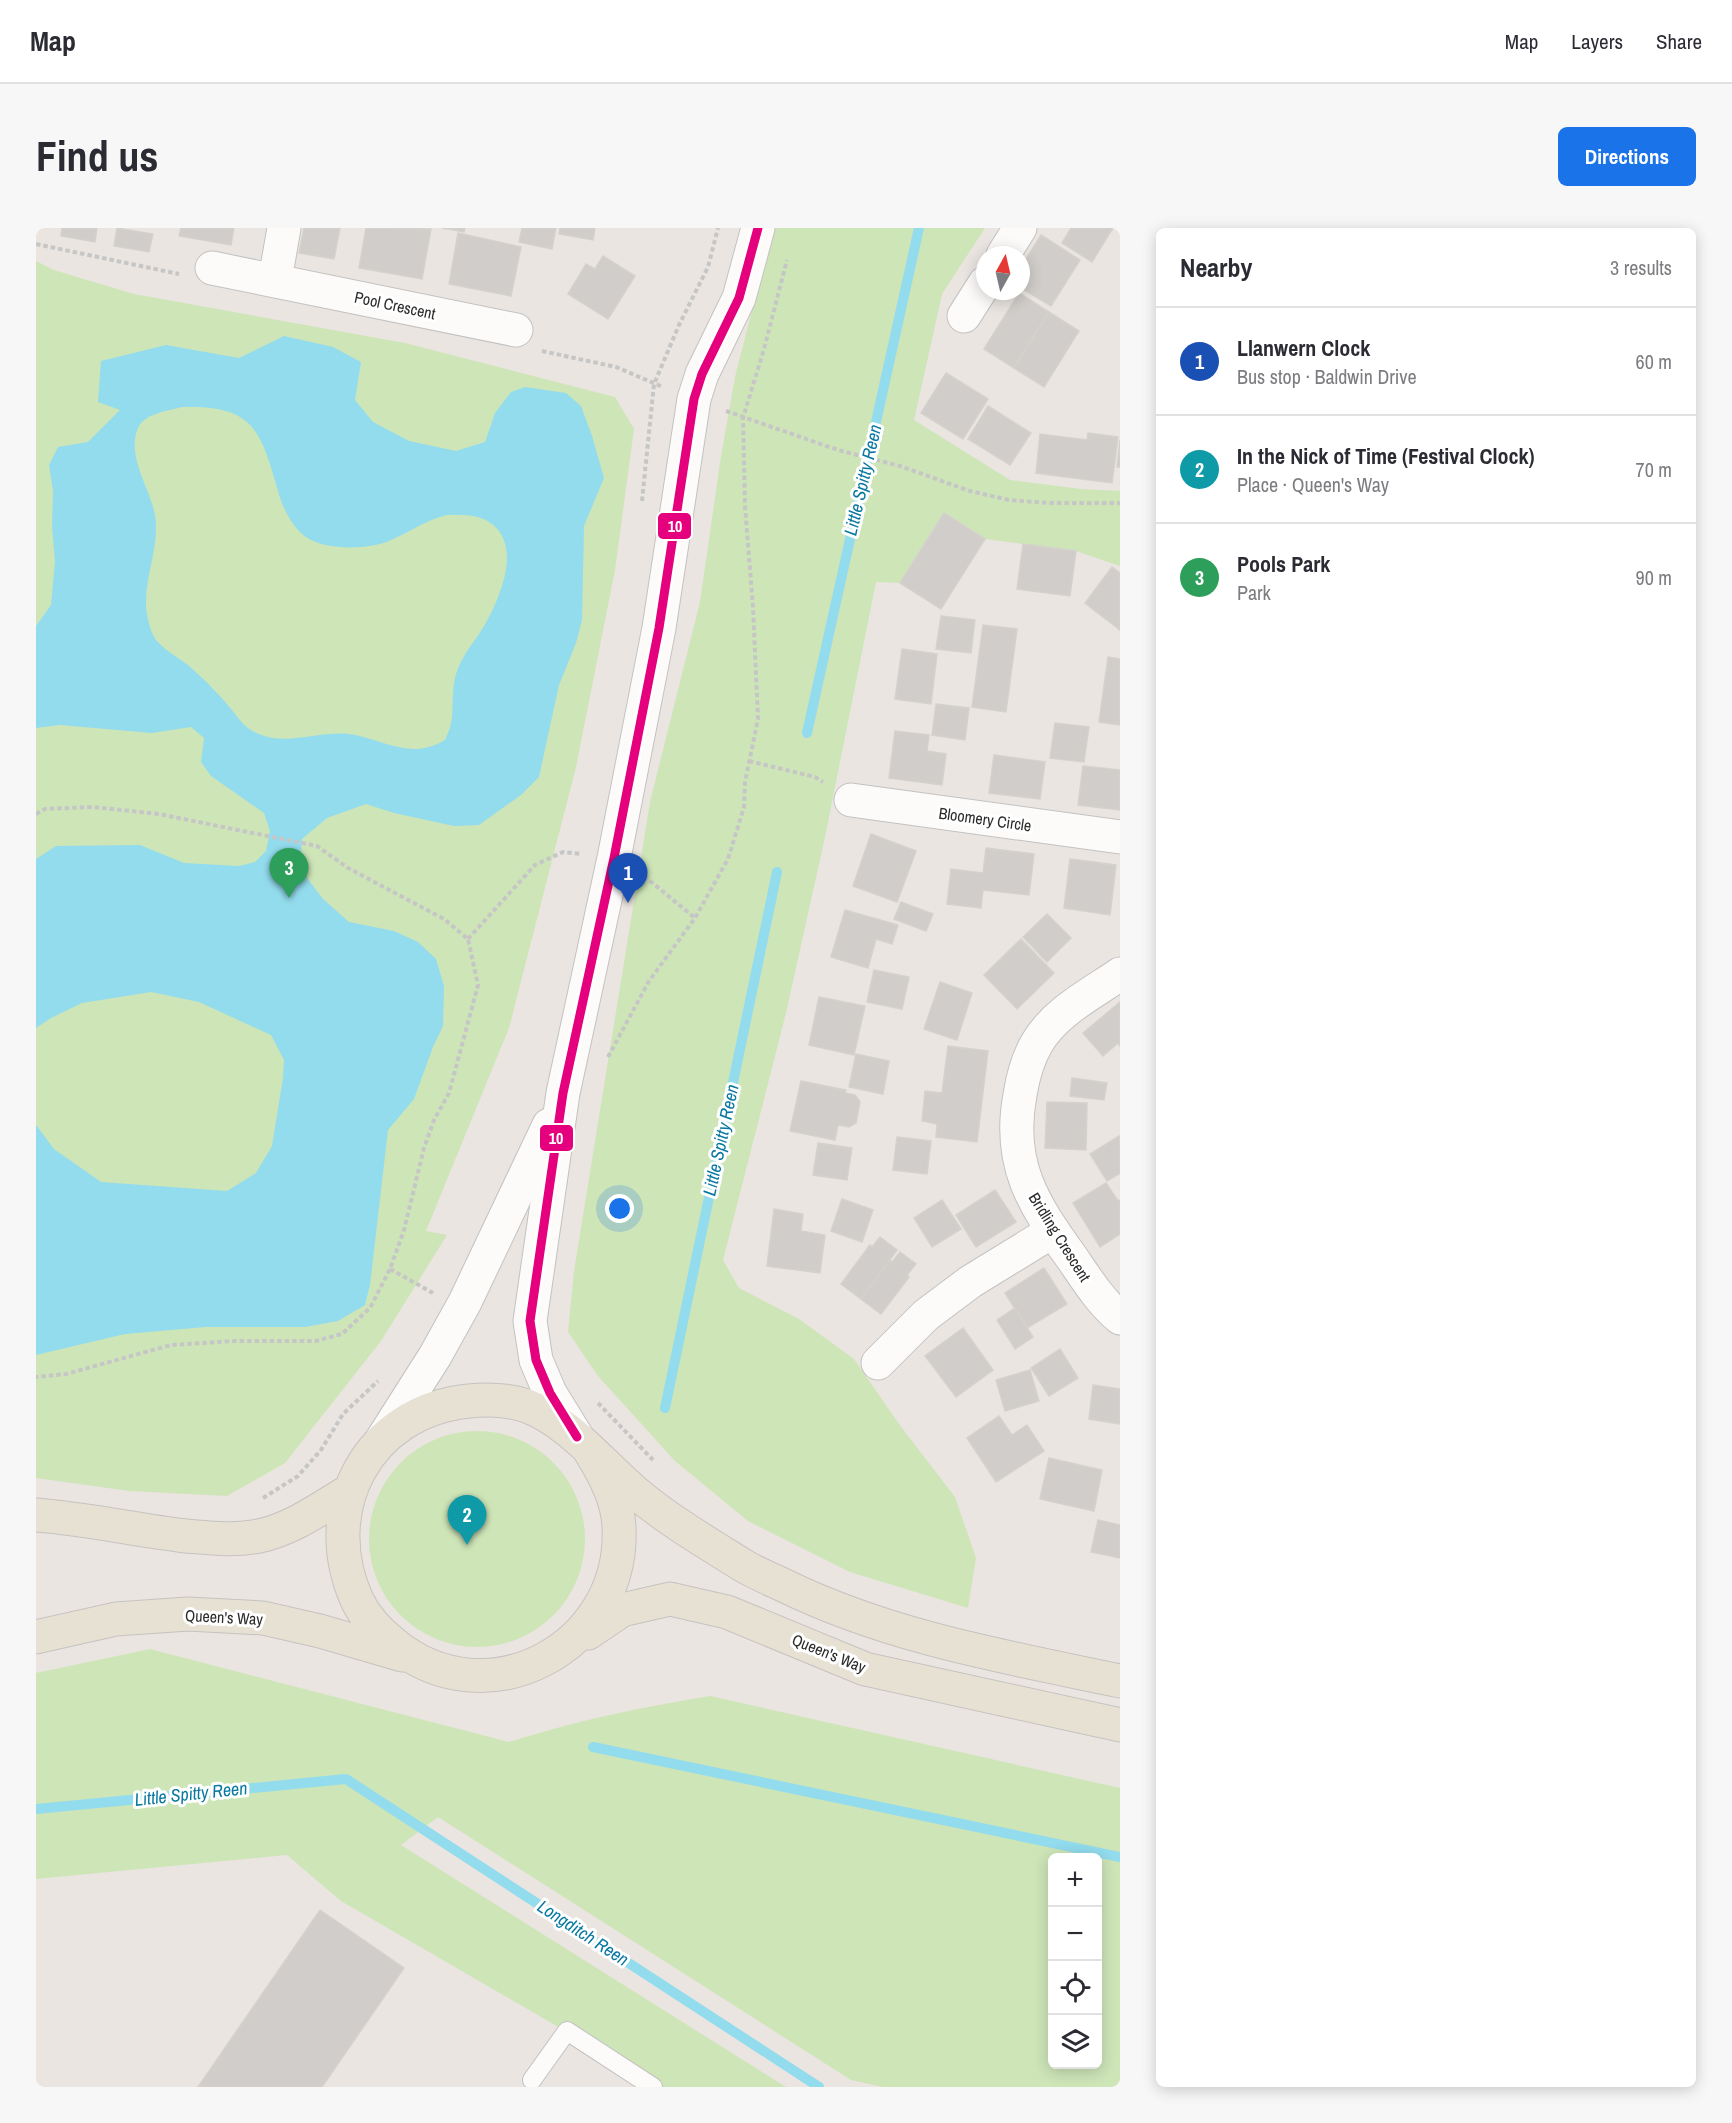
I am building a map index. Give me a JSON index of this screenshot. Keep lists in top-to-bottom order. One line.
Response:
{"streets":{"main road":["Queen's Way"],"street":["Pool Crescent","Bloomery Circle","Bridling Crescent"]},"water":["Little Spitty Reen","Longditch Reen"],"lines":["transit line 10"],"north":"top","page":{"header":"Map","nav":["Map","Layers","Share"],"buttons":"Directions","title":"Find us","heading":["Nearby","3 results"],"list":[{"mark":"1","name":"Llanwern Clock","note":"Bus stop · Baldwin Drive","value":"60 m"},{"mark":"2","name":"In the Nick of Time (Festival Clock)","note":"Place · Queen's Way","value":"70 m"},{"mark":"3","name":"Pools Park","note":"Park","value":"90 m"}],"pins":["3","1","2"],"map_buttons":["+","−"]}}
